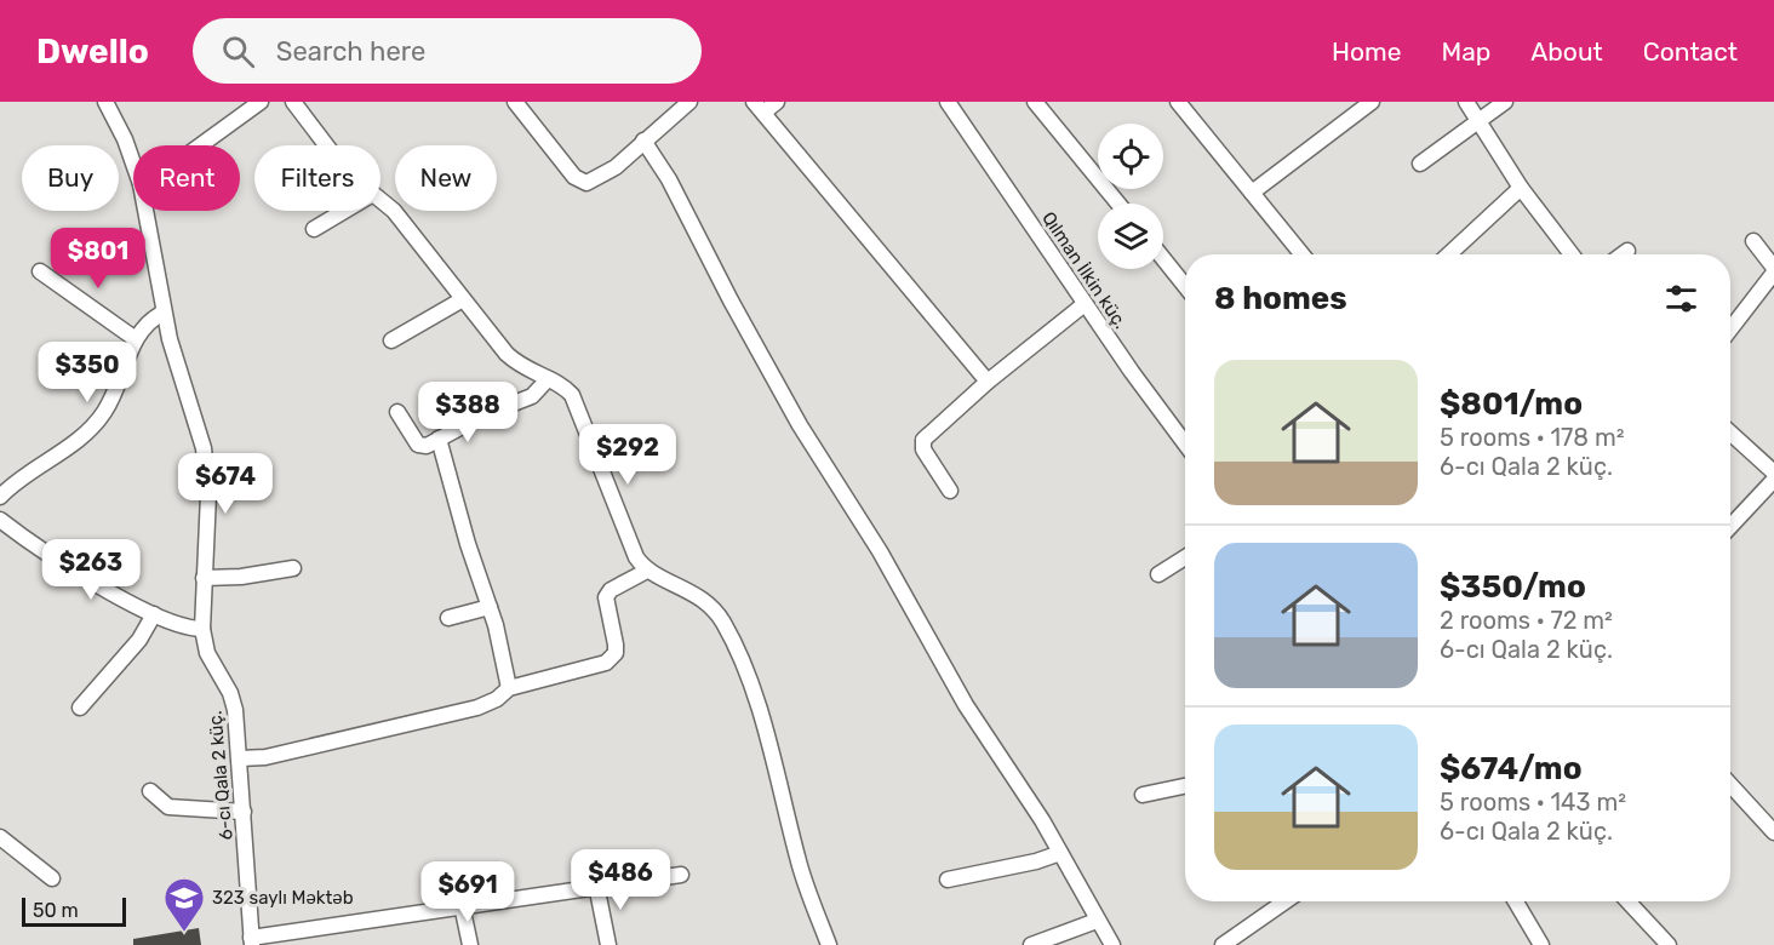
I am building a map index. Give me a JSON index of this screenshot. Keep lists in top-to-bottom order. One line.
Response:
{"streets":{"street":["Qılman İlkin küç.","6-cı Qala 2 küç."]},"places":{"school or university":["323 saylı Məktəb"]},"scale_bar":"50 m","page":{"header":"Dwello","search":"Search here","nav":["Home","Map","About","Contact"],"chip":["Buy","Rent","Filters","New"],"price":["$801","$350","$388","$292","$674","$263","$486","$691"],"heading":"8 homes","list":[{"name":"$801/mo","note":"5 rooms · 178 m² · 6-cı Qala 2 küç."},{"name":"$350/mo","note":"2 rooms · 72 m² · 6-cı Qala 2 küç."},{"name":"$674/mo","note":"5 rooms · 143 m² · 6-cı Qala 2 küç."}],"scale":"50 m"}}
